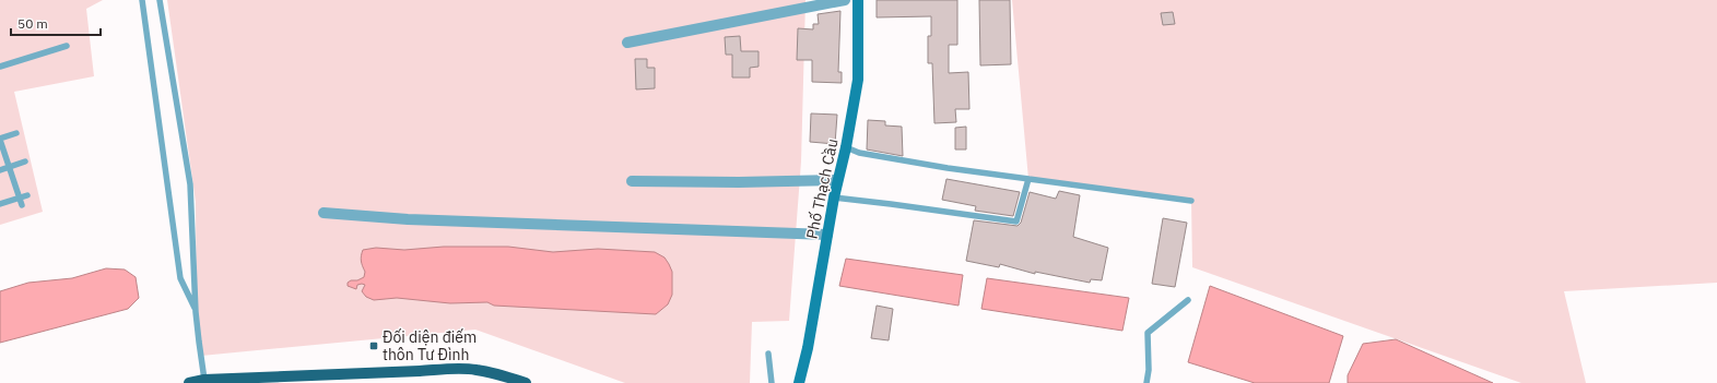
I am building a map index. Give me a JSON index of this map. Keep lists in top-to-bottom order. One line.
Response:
{"streets":{"street":["Phố Thạch Cầu"]},"places":{"transit":["Đối diện điếm thôn Tư Đình"]},"scale_bar":"50 m"}
